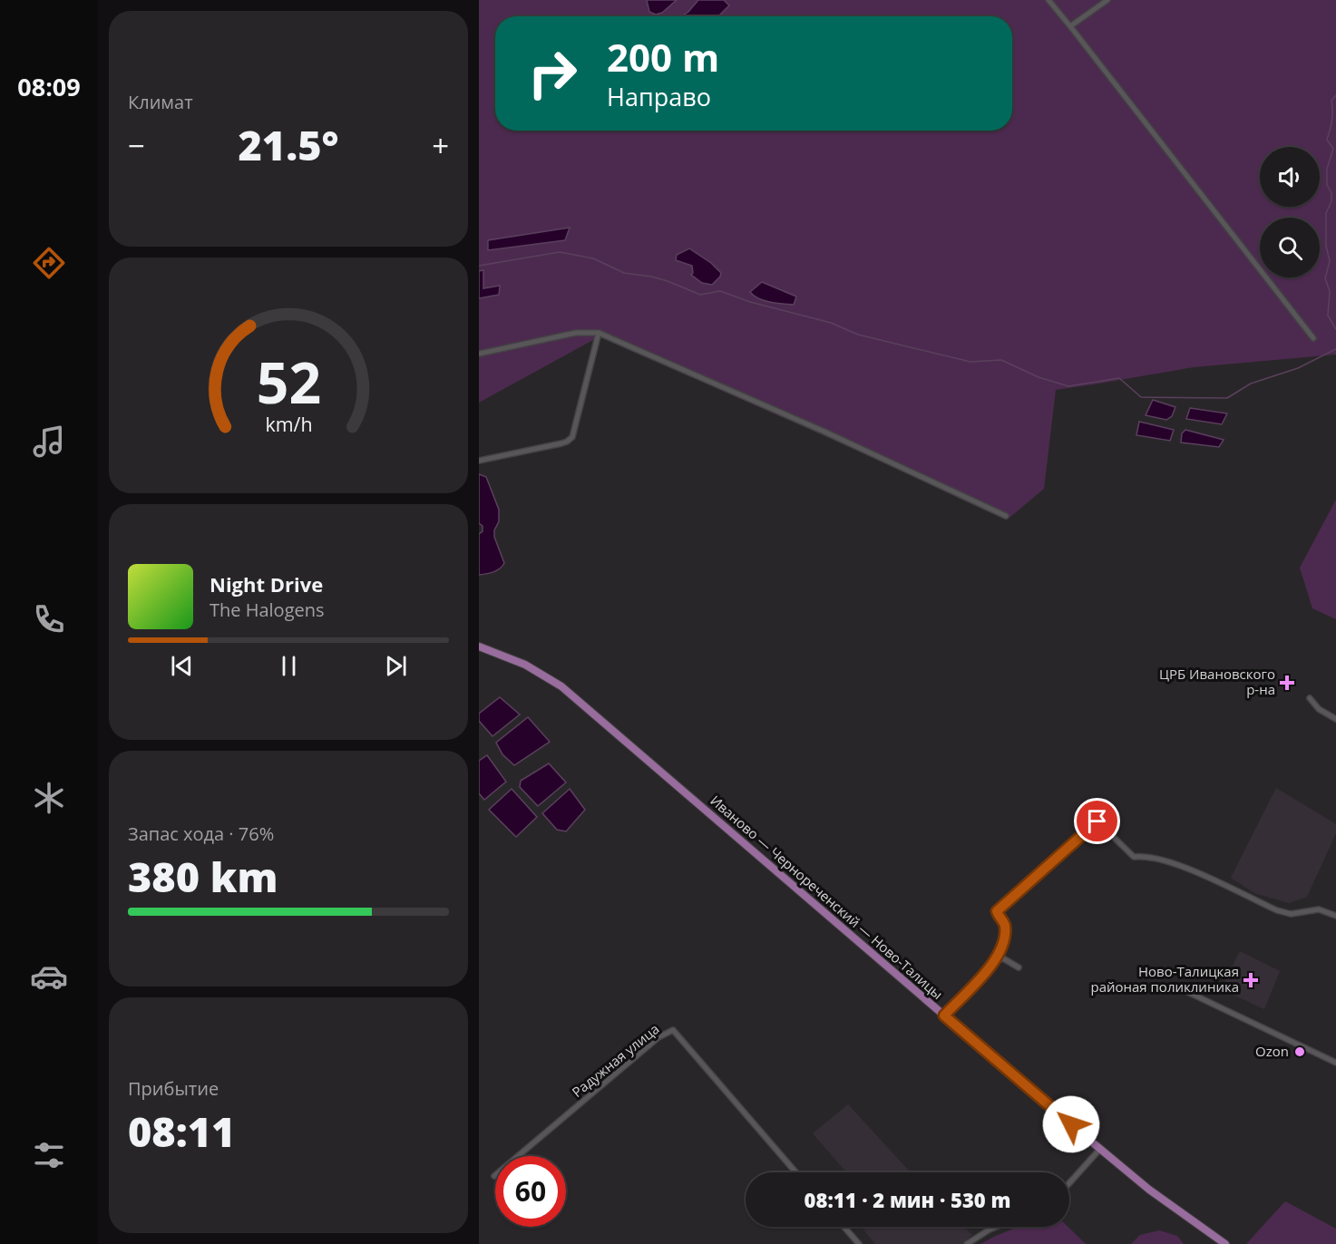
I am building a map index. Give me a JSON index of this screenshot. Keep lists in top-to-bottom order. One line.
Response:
{"streets":{"main road":["Иваново — Чернореченский — Ново-Талицы"],"street":["Радужная улица"]},"places":{"health":["ЦРБ Ивановского р-на","Ново-Талицкая районая поликлиника"],"other":["Ozon"]},"page":{"tabs":"08:09","tile":["Климат",["Запас хода · 76%","380 km"],["Прибытие","08:11"]],"turn":["200 m","Направо"],"heat":["−","21.5°","+"],"song":["Night Drive","The Halogens"],"limit":"60","trip":"08:11 · 2 мин · 530 m","gauge":["52","km/h"]}}
